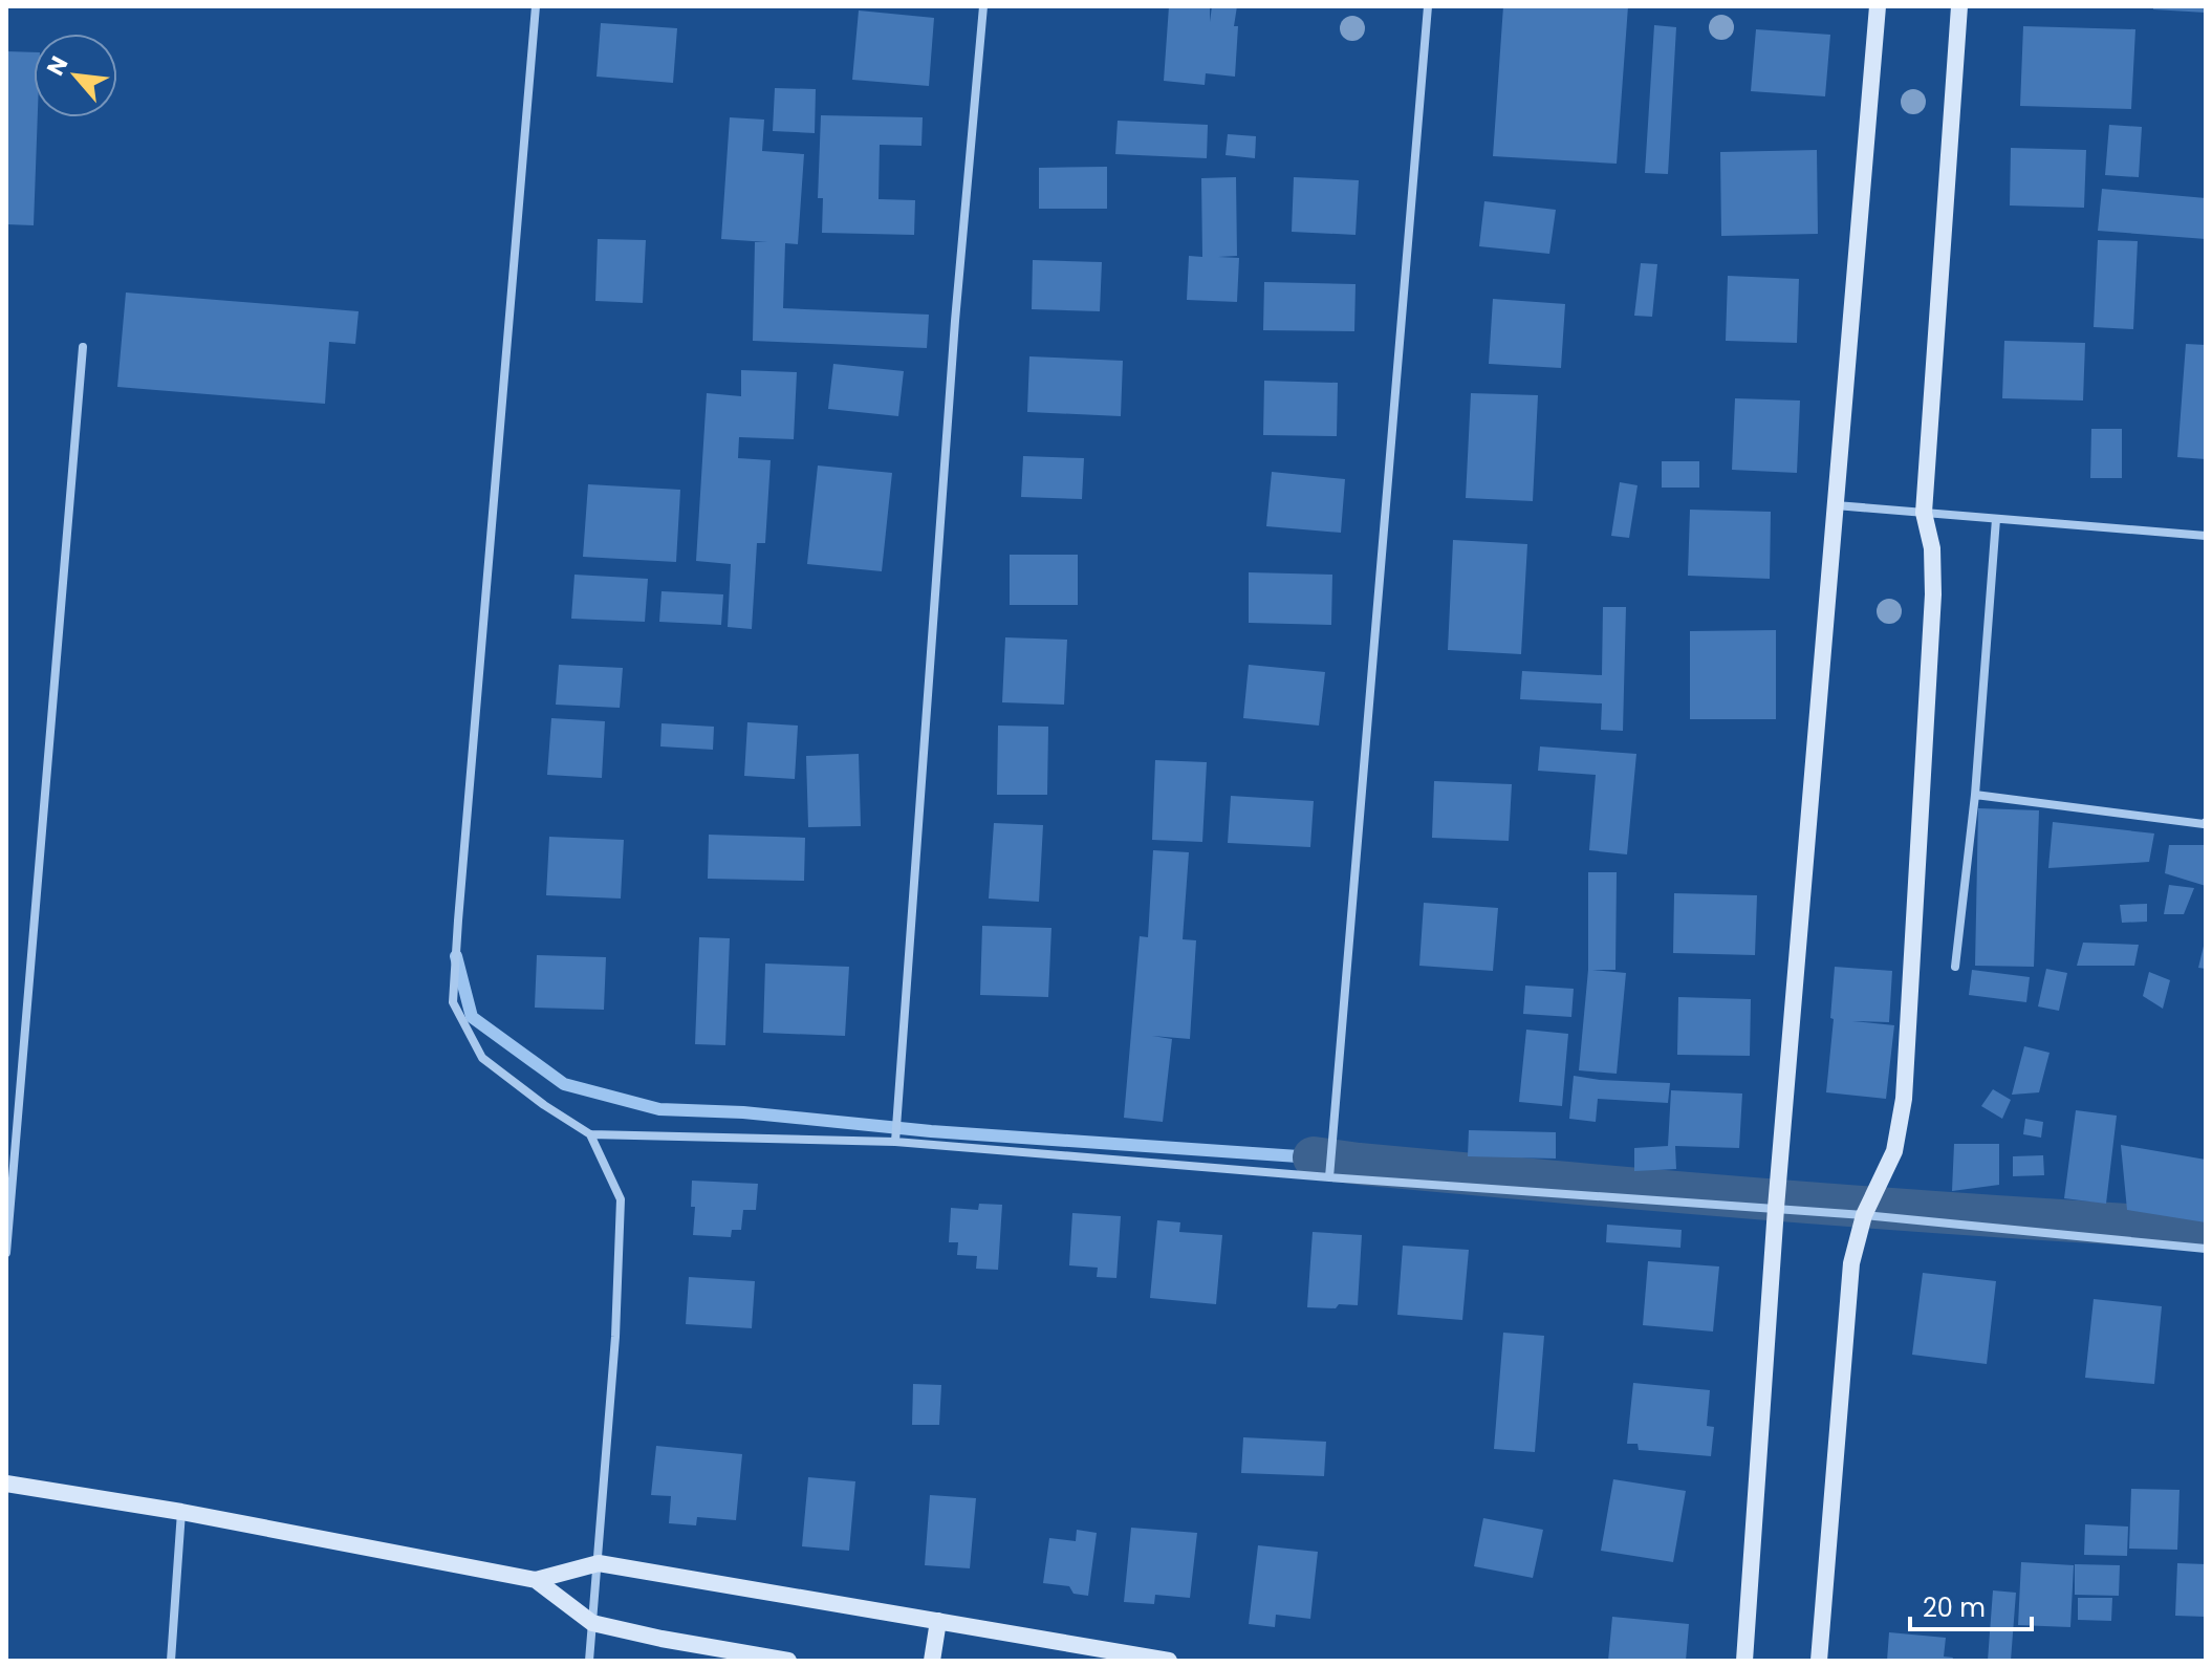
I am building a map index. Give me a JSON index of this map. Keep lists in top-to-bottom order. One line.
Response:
{"scale_bar":"20 m","north":"top left"}
